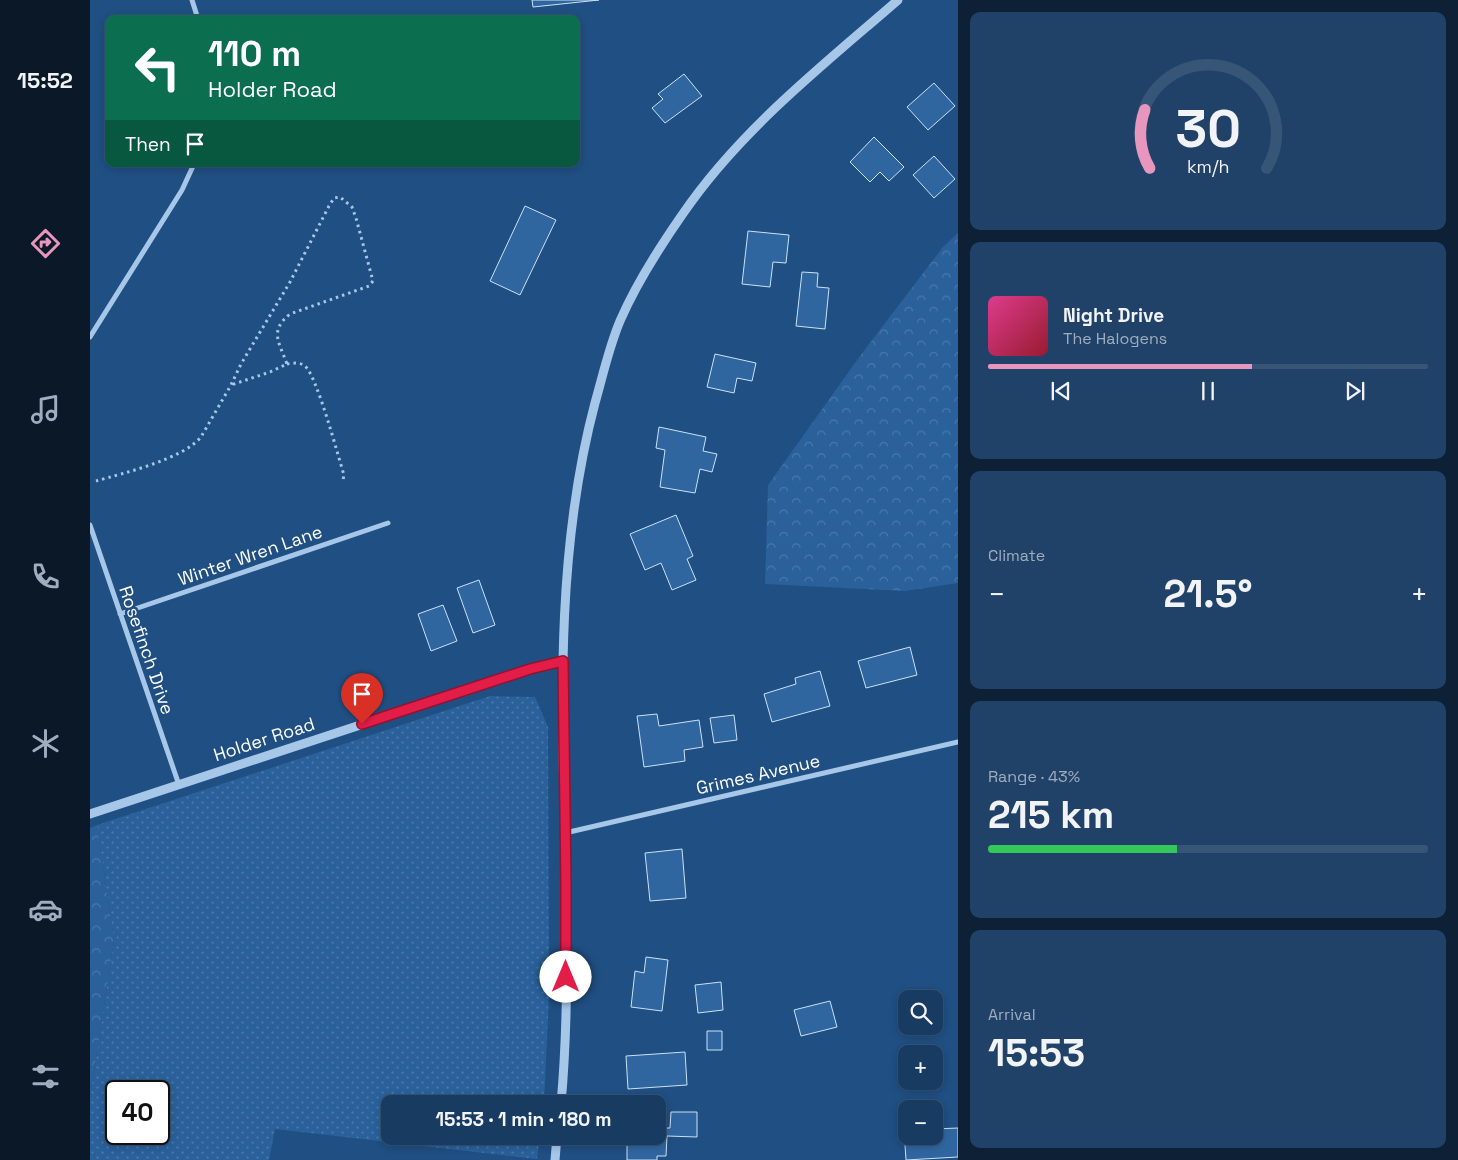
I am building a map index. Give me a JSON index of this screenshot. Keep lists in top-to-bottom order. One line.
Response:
{"streets":{"street":["Winter Wren Lane","Rosefinch Drive","Holder Road","Grimes Avenue"]},"crossings":[["Winter Wren Lane","Rosefinch Drive"],["Rosefinch Drive","Holder Road"]],"page":{"tabs":"15:52","turn":["110 m","Holder Road"],"then":"Then","song":["Night Drive","The Halogens"],"tile":["Climate",["Range · 43%","215 km"],["Arrival","15:53"]],"heat":["−","21.5°","+"],"map_buttons":["+","−"],"limit":"40","trip":"15:53 · 1 min · 180 m","gauge":["30","km/h"]}}
